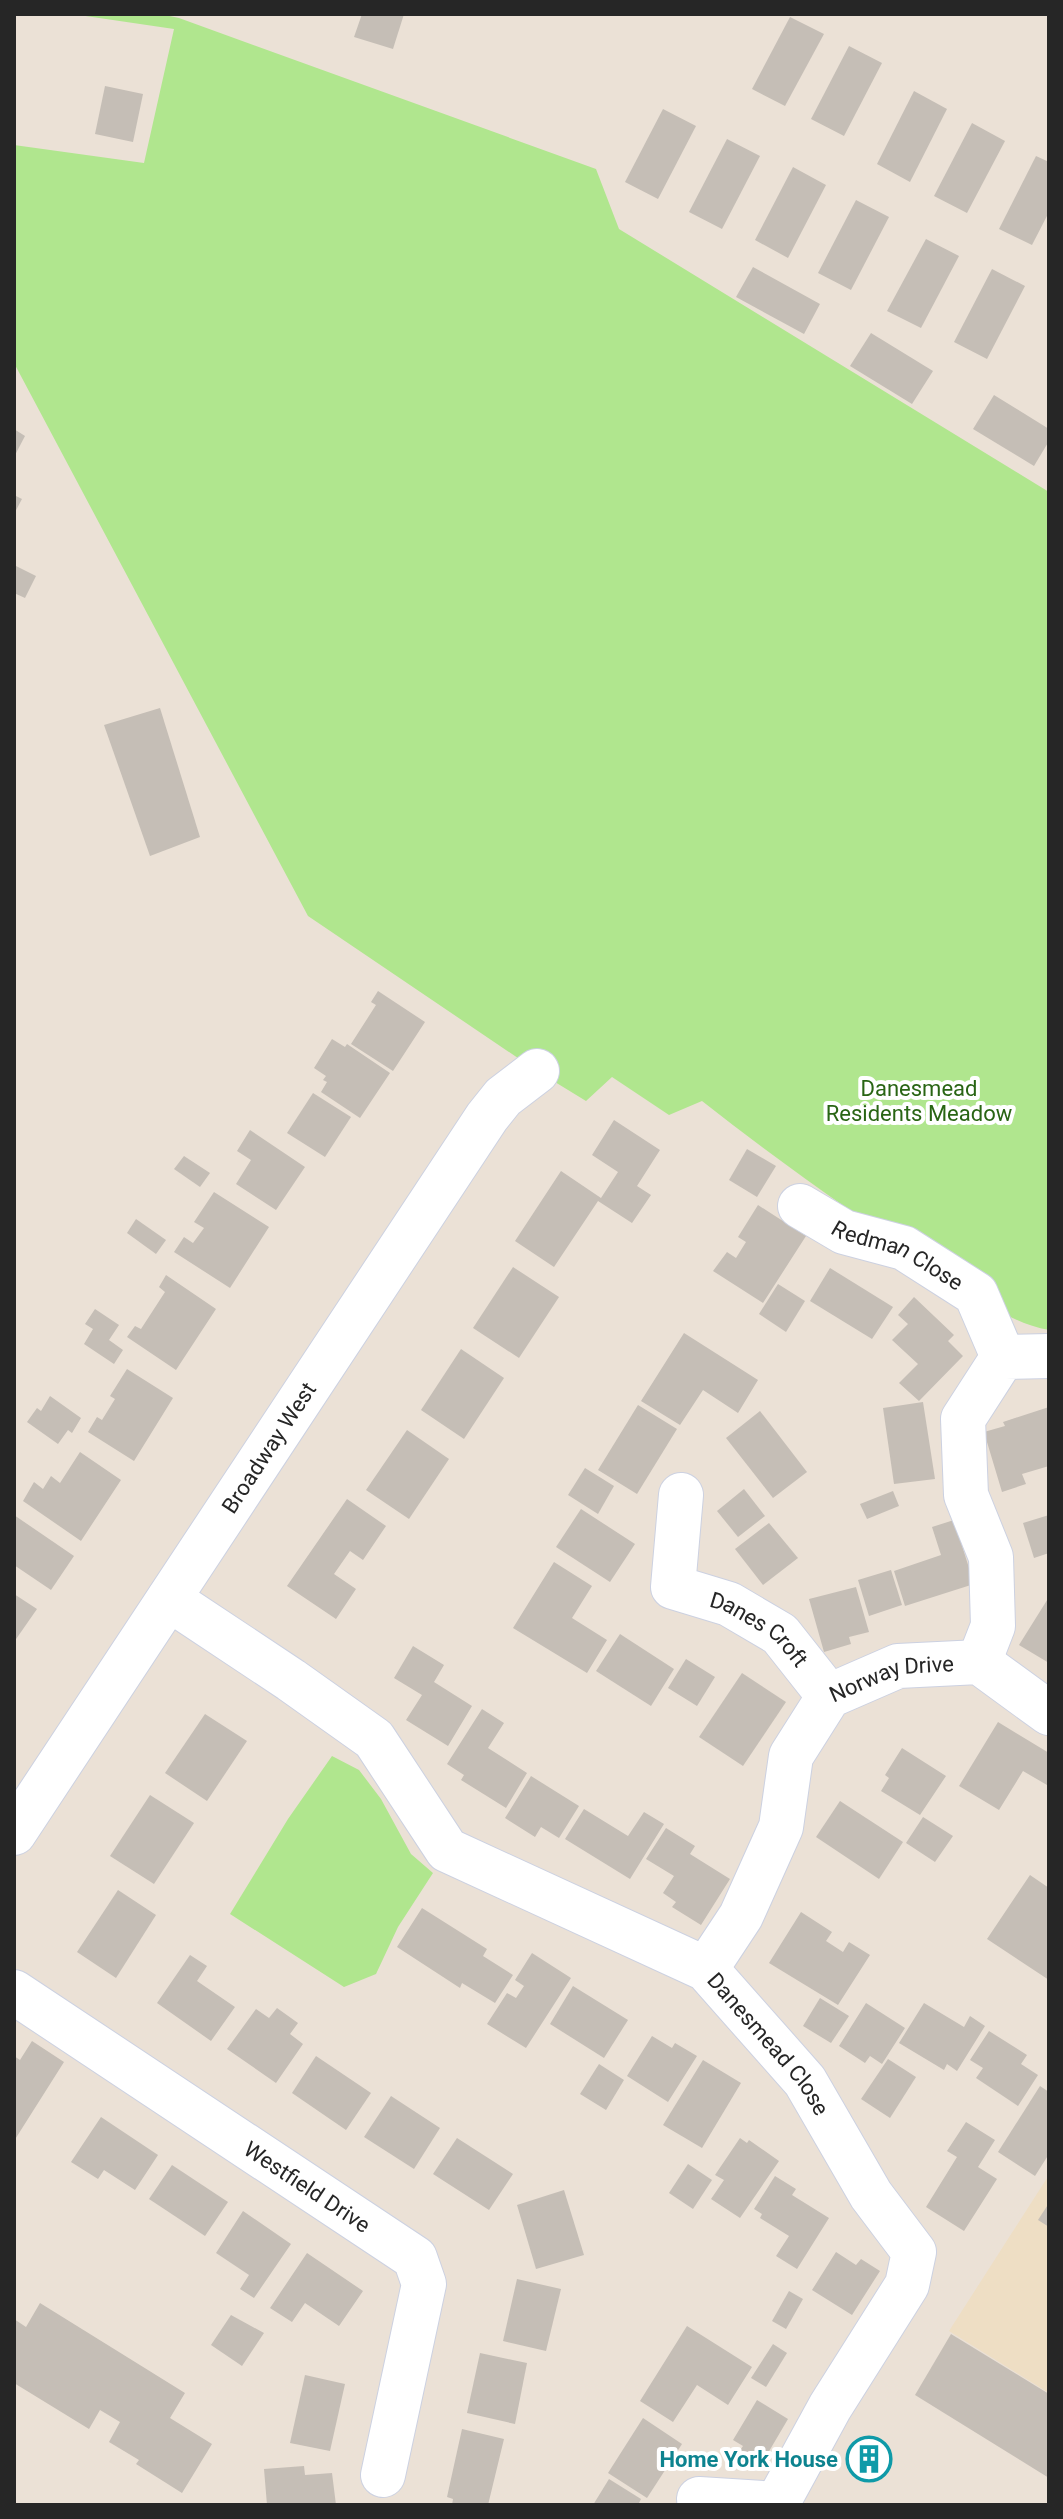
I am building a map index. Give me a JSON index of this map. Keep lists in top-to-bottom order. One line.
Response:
{"streets":{"street":["Redman Close","Broadway West","Danes Croft","Norway Drive","Danesmead Close","Westfield Drive"]},"crossings":[["Broadway West","Danesmead Close"],["Danes Croft","Norway Drive"],["Norway Drive","Danesmead Close"]],"parks":["Danesmead Residents Meadow"],"places":{"building":["Home York House"]}}
